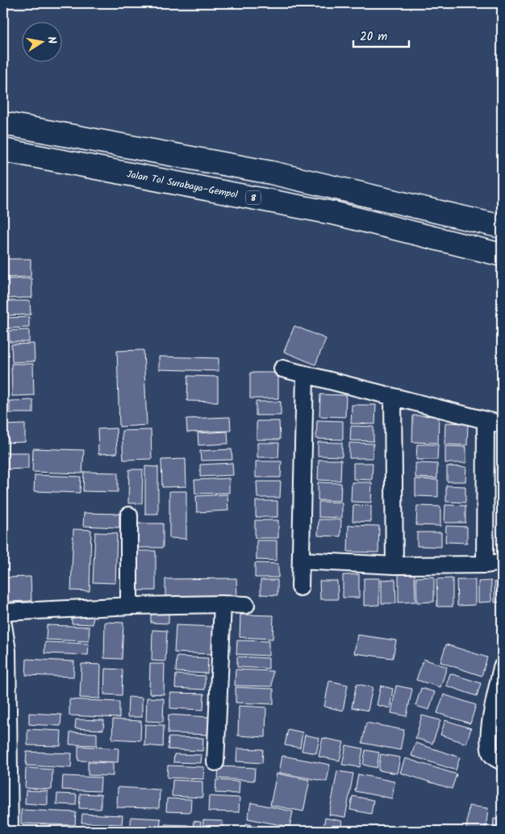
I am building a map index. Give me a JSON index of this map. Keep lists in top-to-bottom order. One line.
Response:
{"streets":{"highway":["Jalan Tol Surabaya–Gempol","8"]},"scale_bar":"20 m","north":"right"}
